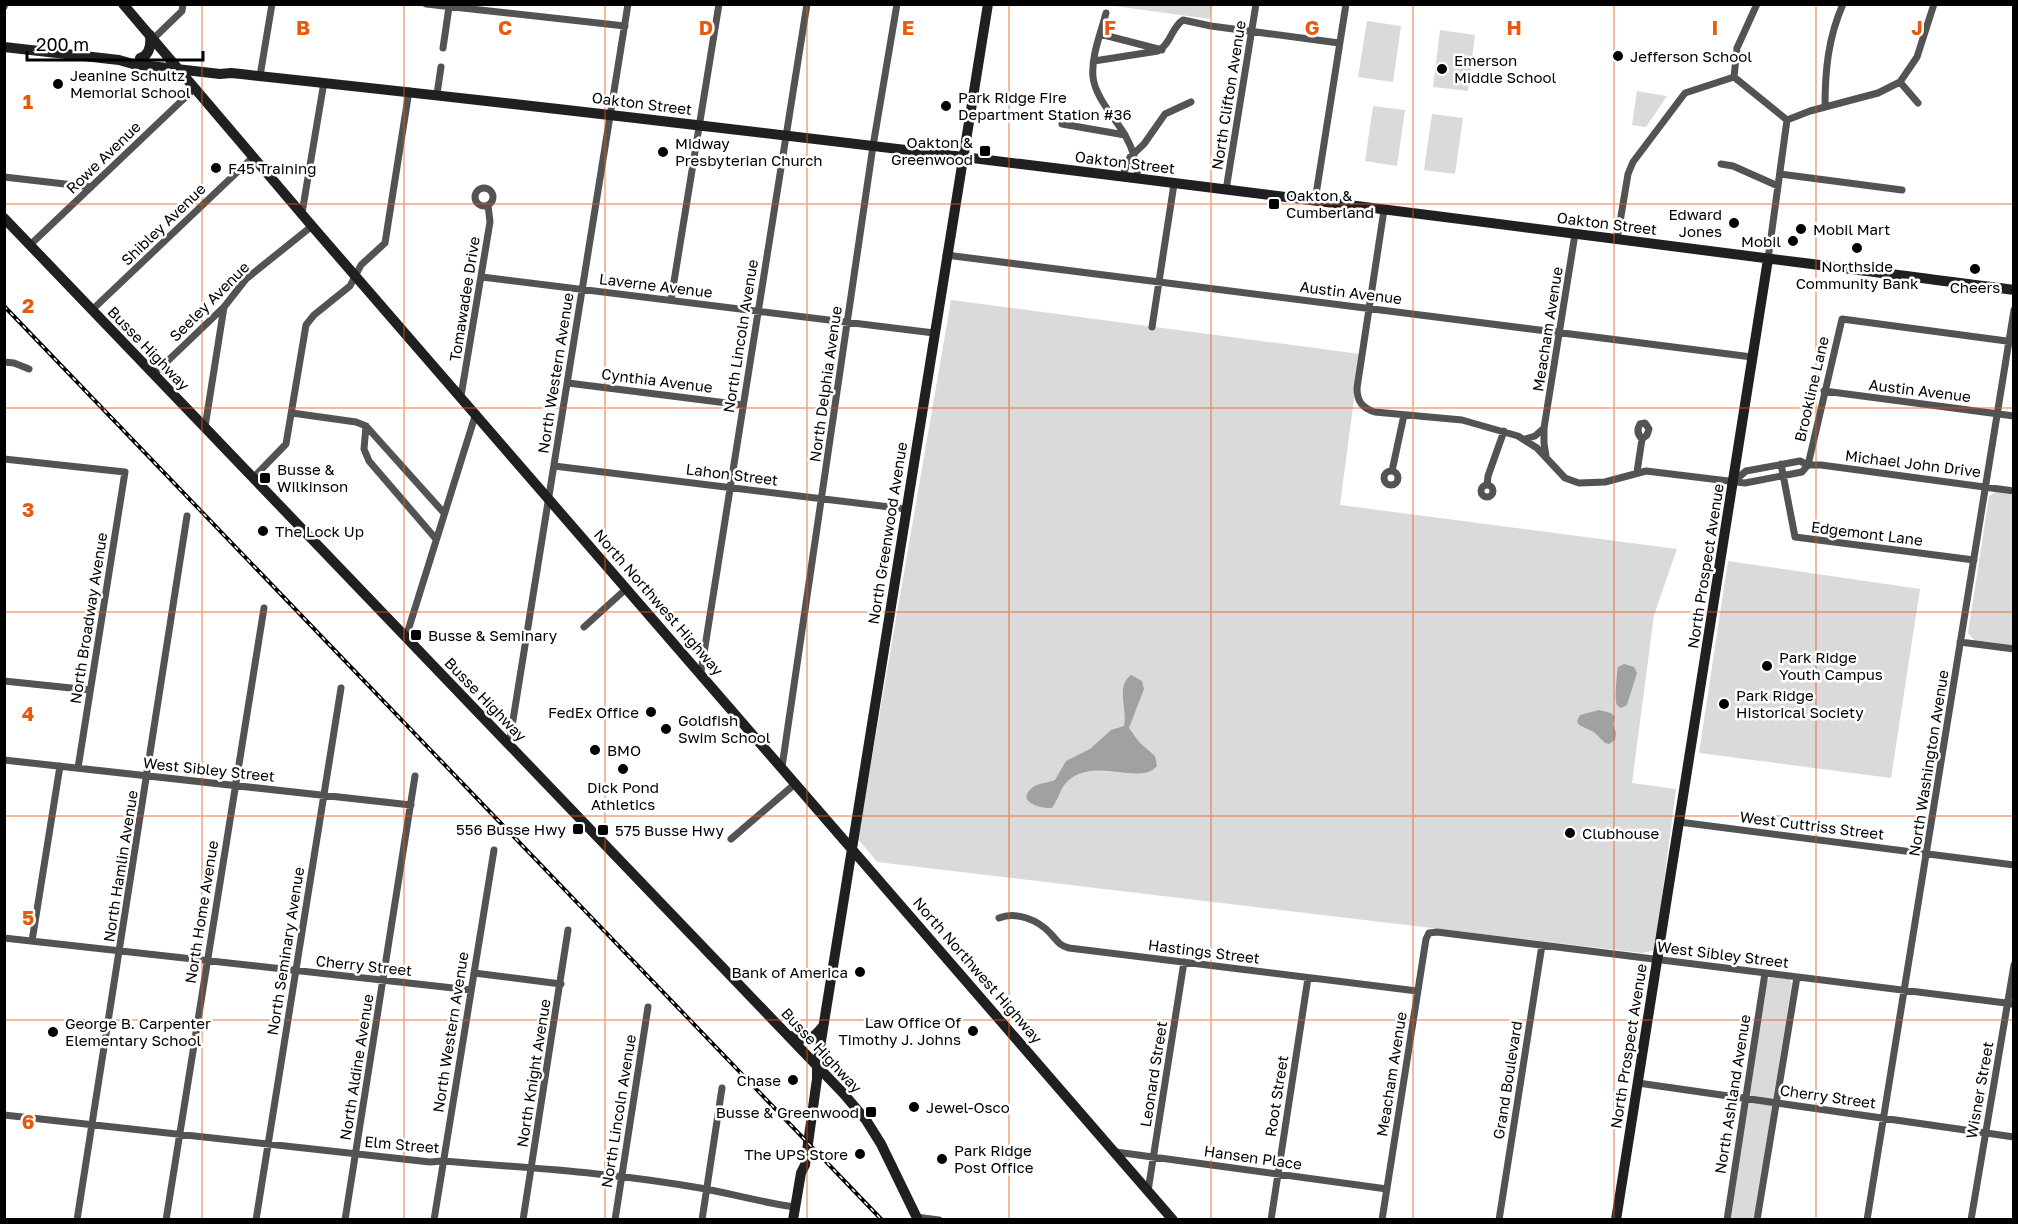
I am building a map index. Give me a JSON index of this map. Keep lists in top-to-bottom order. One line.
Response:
{"streets":{"main road":["Oakton Street","Busse Highway","North Greenwood Avenue","North Prospect Avenue","North Northwest Highway"],"street":["North Clifton Avenue","Rowe Avenue","Shibley Avenue","Laverne Avenue","Austin Avenue","Tomawadee Drive","Seeley Avenue","Meacham Avenue","North Lincoln Avenue","North Western Avenue","Cynthia Avenue","North Delphia Avenue","Brookline Lane","Michael John Drive","Lahon Street","Edgemont Lane","North Broadway Avenue","North Washington Avenue","West Sibley Street","West Cuttriss Street","North Hamlin Avenue","North Home Avenue","North Seminary Avenue","Hastings Street","Cherry Street","North Aldine Avenue","North Knight Avenue","Leonard Street","Grand Boulevard","Wisner Street","North Ashland Avenue","Root Street","Elm Street","Hansen Place"]},"crossings":[["North Clifton Avenue","Oakton Street"],["Oakton Street","Meacham Avenue"],["Oakton Street","North Lincoln Avenue"],["Oakton Street","North Western Avenue"],["Oakton Street","North Delphia Avenue"],["Oakton Street","North Greenwood Avenue"],["Oakton Street","North Prospect Avenue"],["Oakton Street","North Northwest Highway"],["Rowe Avenue","Busse Highway"],["Rowe Avenue","North Northwest Highway"],["Shibley Avenue","Busse Highway"],["Shibley Avenue","North Northwest Highway"],["Laverne Avenue","Tomawadee Drive"],["Laverne Avenue","North Lincoln Avenue"],["Laverne Avenue","North Western Avenue"],["Laverne Avenue","North Delphia Avenue"],["Laverne Avenue","North Greenwood Avenue"],["Austin Avenue","Meacham Avenue"],["Austin Avenue","Brookline Lane"],["Austin Avenue","North Greenwood Avenue"],["Austin Avenue","North Prospect Avenue"],["Austin Avenue","North Washington Avenue"],["Tomawadee Drive","North Northwest Highway"],["Seeley Avenue","Busse Highway"],["Seeley Avenue","North Northwest Highway"],["Meacham Avenue","West Sibley Street"],["Meacham Avenue","Hastings Street"],["Meacham Avenue","Hansen Place"],["North Lincoln Avenue","Cynthia Avenue"],["North Lincoln Avenue","Lahon Street"],["North Lincoln Avenue","North Northwest Highway"],["North Lincoln Avenue","Elm Street"],["Busse Highway","North Western Avenue"],["Busse Highway","North Greenwood Avenue"],["North Western Avenue","Cynthia Avenue"],["North Western Avenue","Lahon Street"],["North Western Avenue","North Northwest Highway"],["North Western Avenue","Cherry Street"],["North Western Avenue","Elm Street"],["North Delphia Avenue","Lahon Street"],["North Delphia Avenue","North Northwest Highway"],["Brookline Lane","Michael John Drive"],["Brookline Lane","North Washington Avenue"],["Michael John Drive","Edgemont Lane"],["Michael John Drive","North Prospect Avenue"],["Michael John Drive","North Washington Avenue"],["Lahon Street","North Greenwood Avenue"],["North Greenwood Avenue","North Northwest Highway"],["North Greenwood Avenue","Elm Street"],["Edgemont Lane","North Washington Avenue"],["North Prospect Avenue","West Sibley Street"],["North Prospect Avenue","West Cuttriss Street"],["North Prospect Avenue","Cherry Street"],["North Northwest Highway","Leonard Street"],["North Northwest Highway","Hansen Place"],["North Broadway Avenue","West Sibley Street"],["North Washington Avenue","West Sibley Street"],["North Washington Avenue","West Cuttriss Street"],["North Washington Avenue","Cherry Street"],["West Sibley Street","North Hamlin Avenue"],["West Sibley Street","North Home Avenue"],["West Sibley Street","North Seminary Avenue"],["West Sibley Street","North Aldine Avenue"],["West Sibley Street","Grand Boulevard"],["West Sibley Street","Wisner Street"],["West Sibley Street","North Ashland Avenue"],["North Hamlin Avenue","Cherry Street"],["North Hamlin Avenue","Elm Street"],["North Home Avenue","Cherry Street"],["North Home Avenue","Elm Street"],["North Seminary Avenue","Cherry Street"],["North Seminary Avenue","Elm Street"],["Hastings Street","Leonard Street"],["Hastings Street","Root Street"],["Cherry Street","North Aldine Avenue"],["Cherry Street","Wisner Street"],["Cherry Street","North Ashland Avenue"],["North Aldine Avenue","Elm Street"],["North Knight Avenue","Elm Street"],["Leonard Street","Hansen Place"],["Root Street","Hansen Place"]],"places":{"other":["Jefferson School","Emerson Middle School","Jeanine Schultz Memorial School","Park Ridge Fire Department Station #36","Midway Presbyterian Church","F45 Training","Edward Jones","Mobil Mart","Mobil","Northside Community Bank","Cheers","The Lock Up","Park Ridge Youth Campus","Park Ridge Historical Society","FedEx Office","Goldfish Swim School","BMO","Dick Pond Athletics","Clubhouse","Bank of America","Law Office Of Timothy J. Johns","George B. Carpenter Elementary School","Chase","Jewel-Osco","The UPS Store","Park Ridge Post Office"],"transit":["Oakton & Greenwood","Oakton & Cumberland","Busse & Wilkinson","Busse & Seminary","556 Busse Hwy","575 Busse Hwy","Busse & Greenwood"]},"scale_bar":"200 m","grid":{"columns":["B","C","D","E","F","G","H","I","J"],"rows":["1","2","3","4","5","6"]}}
